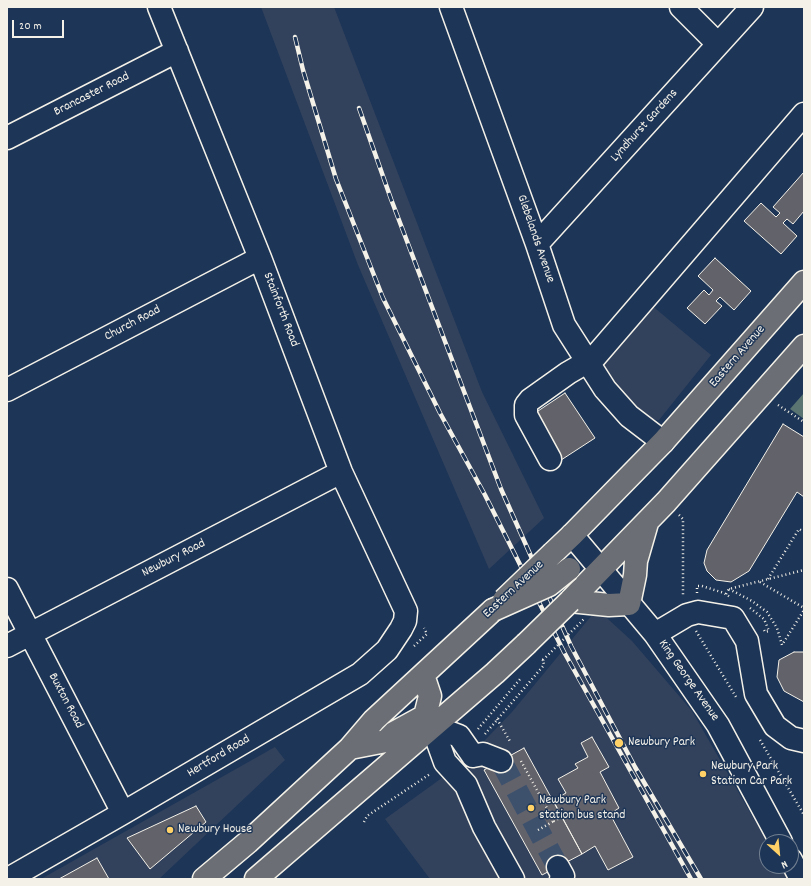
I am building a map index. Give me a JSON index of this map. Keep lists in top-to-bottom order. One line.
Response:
{"streets":{"highway":["Eastern Avenue"],"street":["Brancaster Road","Lyndhurst Gardens","Glebelands Avenue","Stainforth Road","Church Road","Newbury Road","King George Avenue","Buxton Road","Hertford Road"]},"crossings":[["Brancaster Road","Stainforth Road"],["Lyndhurst Gardens","Glebelands Avenue"],["Glebelands Avenue","Eastern Avenue"],["Stainforth Road","Church Road"],["Stainforth Road","Newbury Road"],["Stainforth Road","Hertford Road"],["Eastern Avenue","King George Avenue"],["Newbury Road","Buxton Road"],["Buxton Road","Hertford Road"]],"places":["Newbury Park","Newbury Park Station Car Park","Newbury Park station bus stand","Newbury House"],"scale_bar":"20 m","north":"bottom right"}
